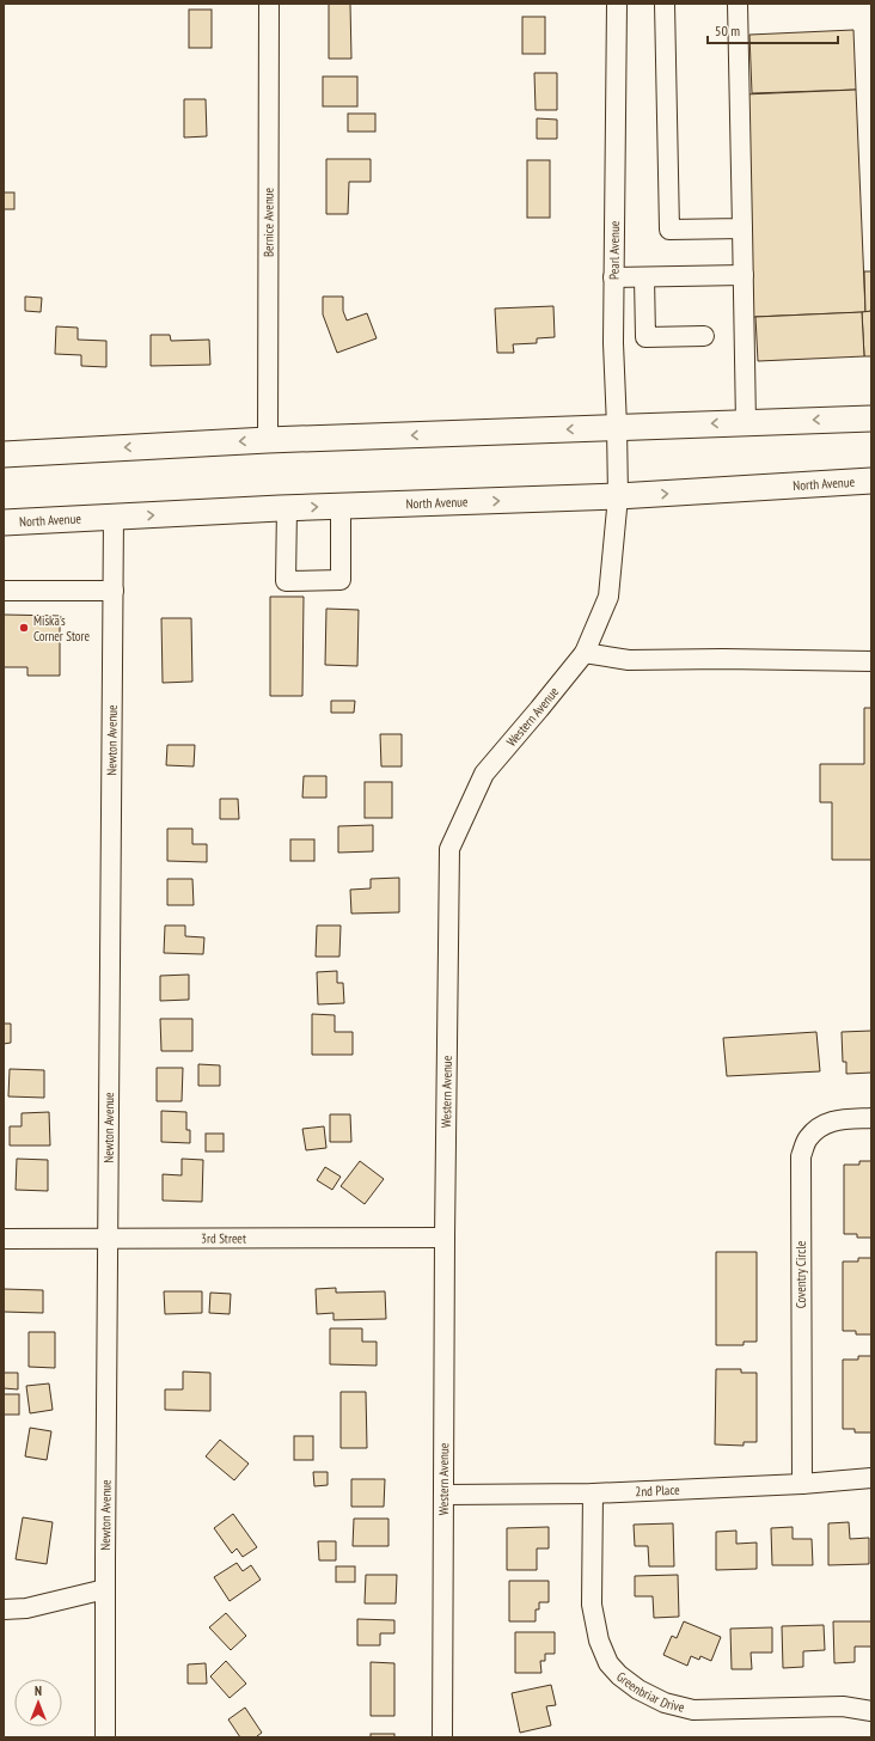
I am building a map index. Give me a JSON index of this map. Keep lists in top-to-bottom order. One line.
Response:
{"streets":{"main road":["North Avenue"],"street":["Bernice Avenue","Pearl Avenue","Western Avenue","Newton Avenue","3rd Street","Coventry Circle","2nd Place","Greenbriar Drive"]},"crossings":[["Pearl Avenue","North Avenue"],["Pearl Avenue","Western Avenue"],["North Avenue","Western Avenue"],["North Avenue","Newton Avenue"],["Western Avenue","3rd Street"],["Western Avenue","2nd Place"],["Newton Avenue","3rd Street"],["Coventry Circle","2nd Place"],["2nd Place","Greenbriar Drive"]],"places":["Miska's Corner Store"],"scale_bar":"50 m","north":"top"}
